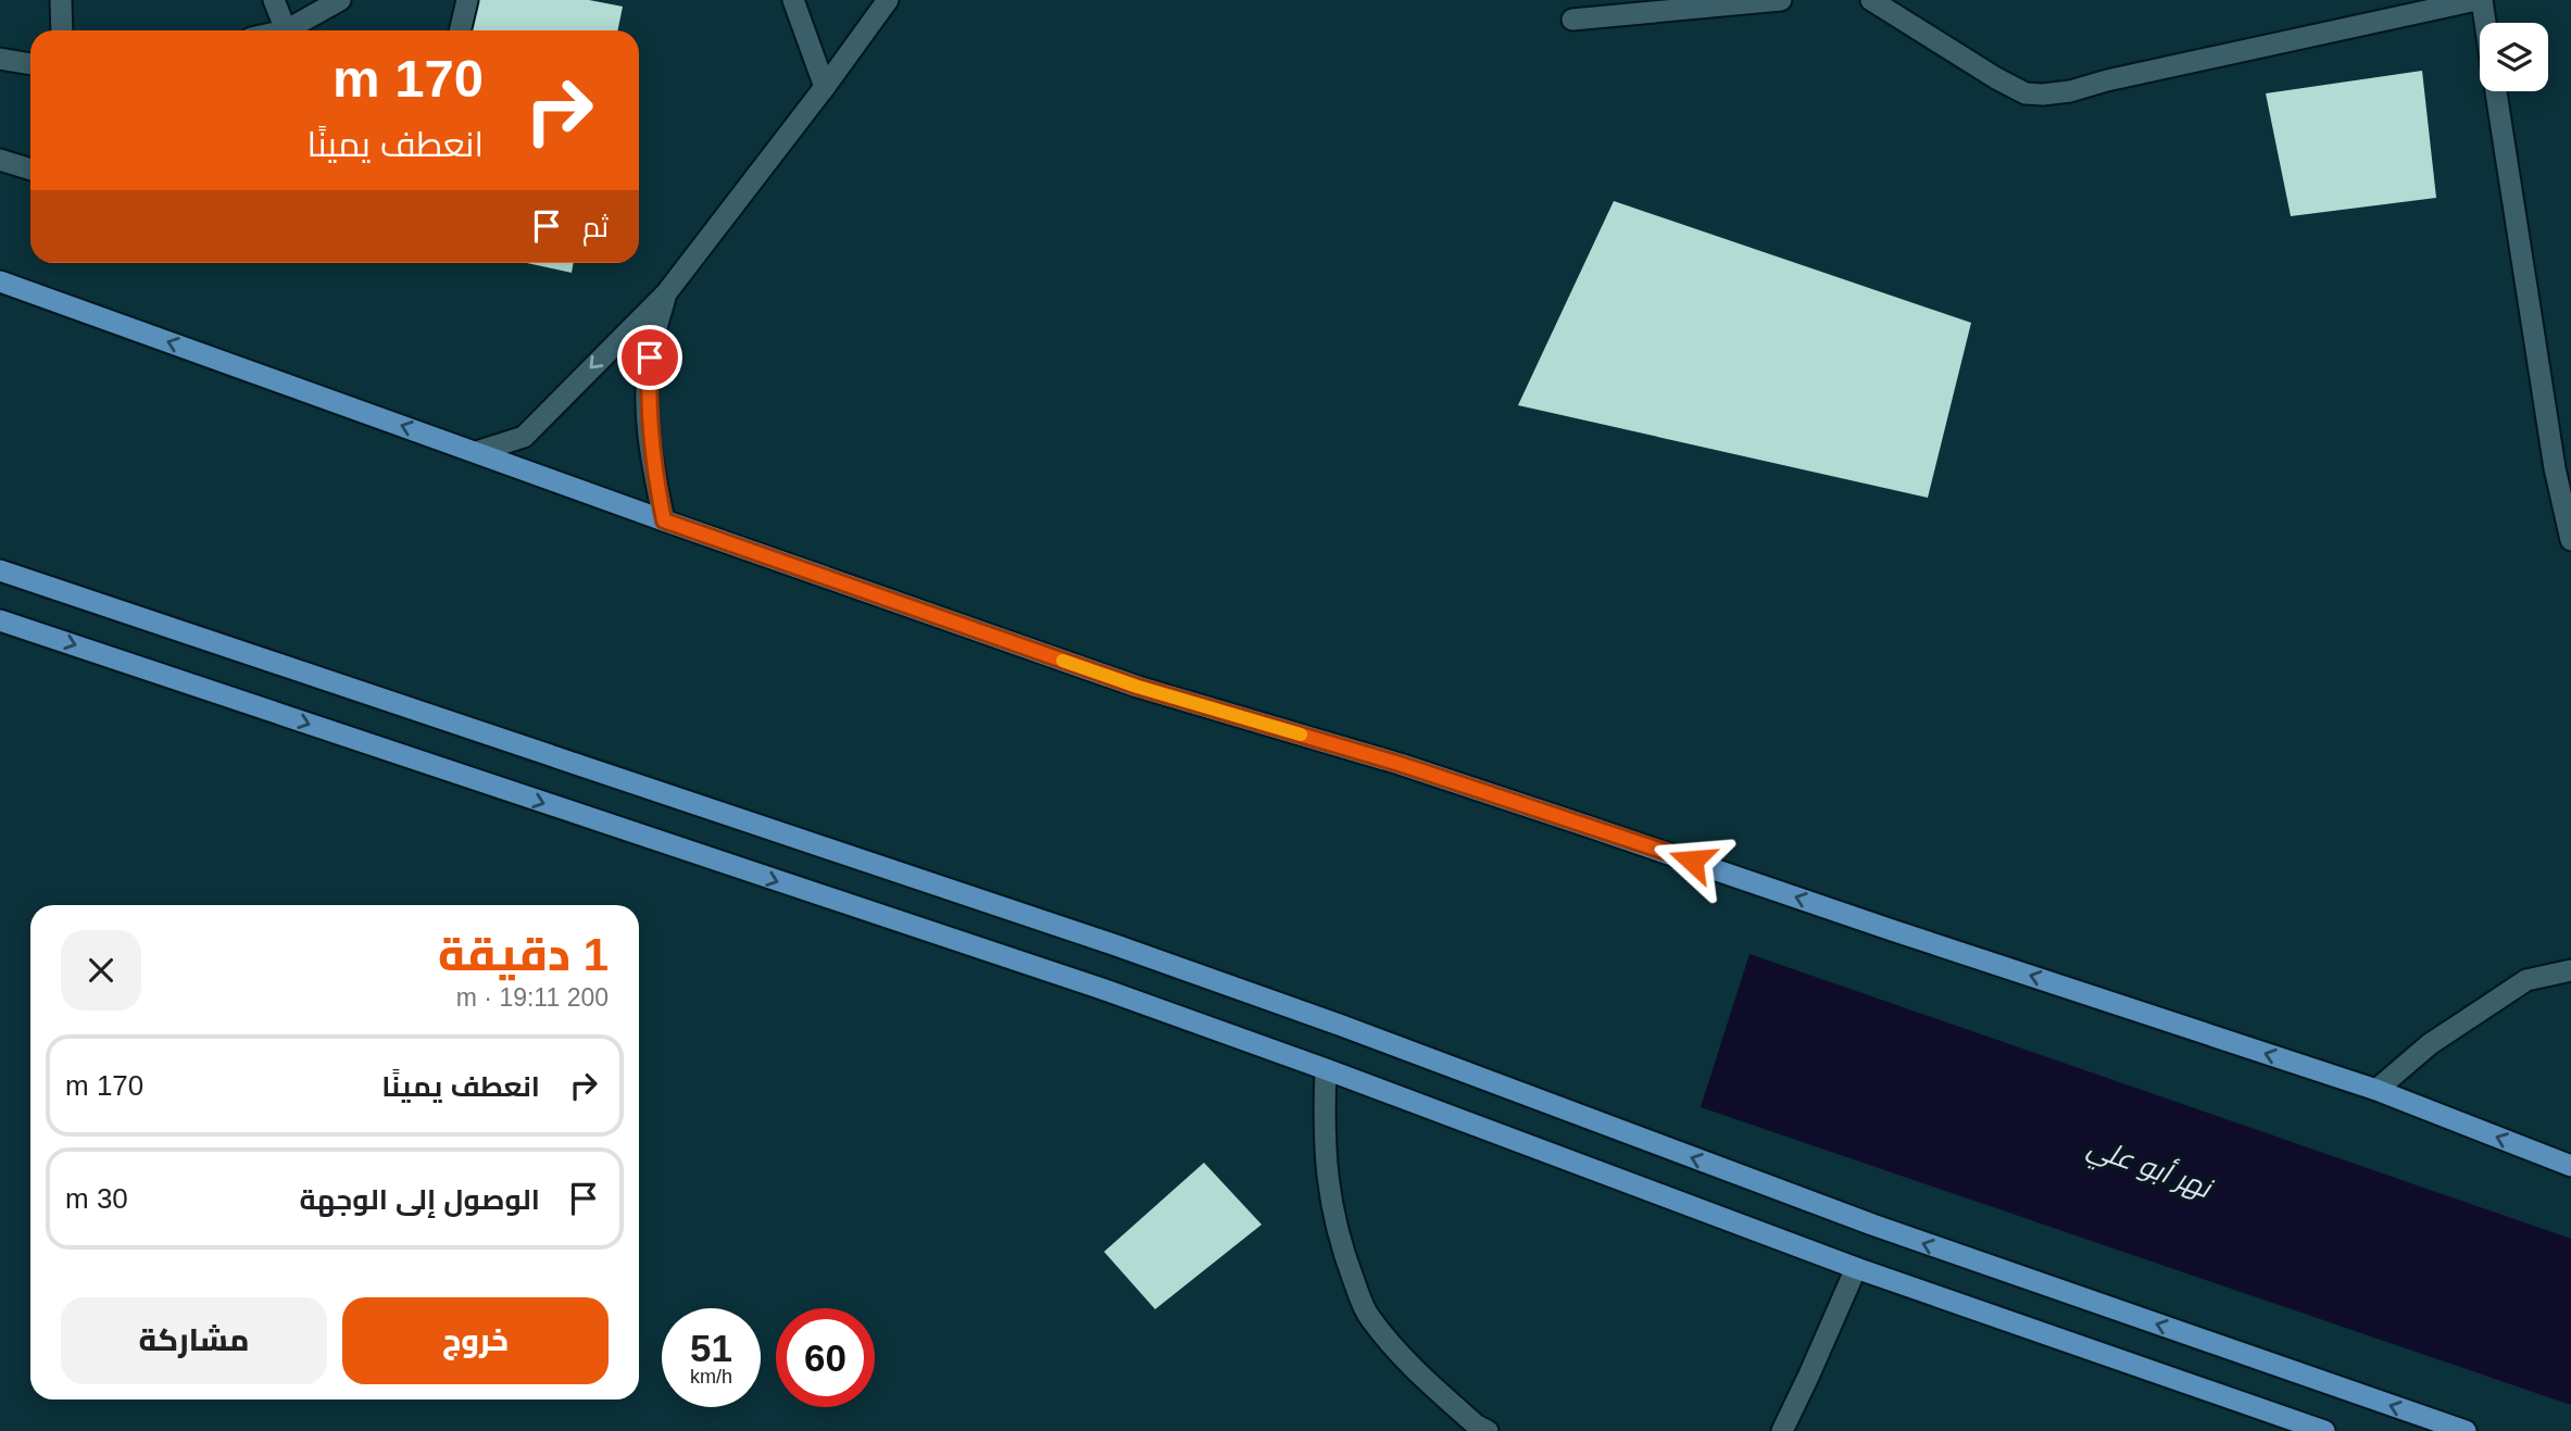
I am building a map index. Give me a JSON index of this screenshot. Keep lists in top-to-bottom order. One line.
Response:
{"water":["نهر أبو علي"],"page":{"turn":["170 m","انعطف يمينًا"],"then":"ثم","heading":["1 دقيقة","200 m · 19:11"],"list":[{"name":"انعطف يمينًا","value":"170 m"},{"name":"الوصول إلى الوجهة","value":"30 m"}],"buttons":["خروج","مشاركة"],"speed":"51 km/h","limit":"60"}}
